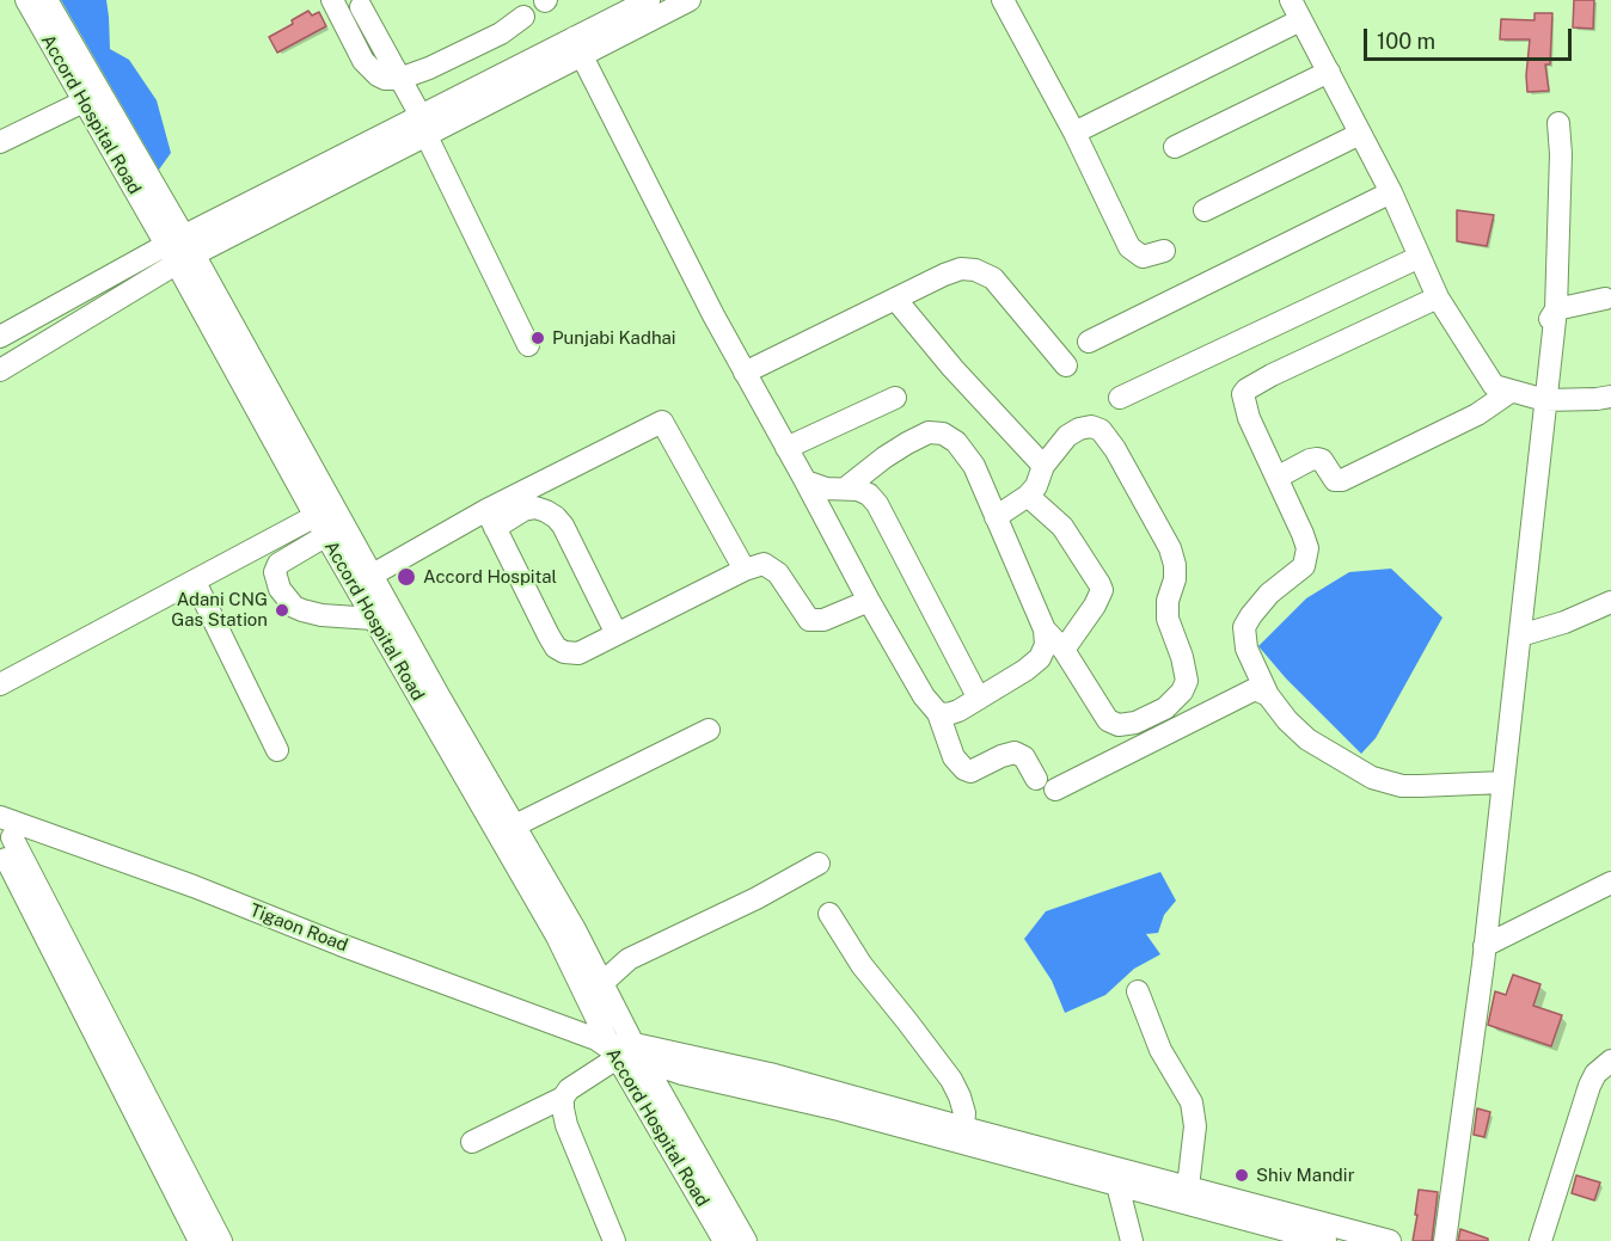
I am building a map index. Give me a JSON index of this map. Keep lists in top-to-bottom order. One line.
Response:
{"streets":{"street":["Accord Hospital Road","Tigaon Road"]},"crossings":[["Accord Hospital Road","Tigaon Road"]],"places":["Punjabi Kadhai","Accord Hospital","Adani CNG Gas Station","Shiv Mandir"],"scale_bar":"100 m"}
